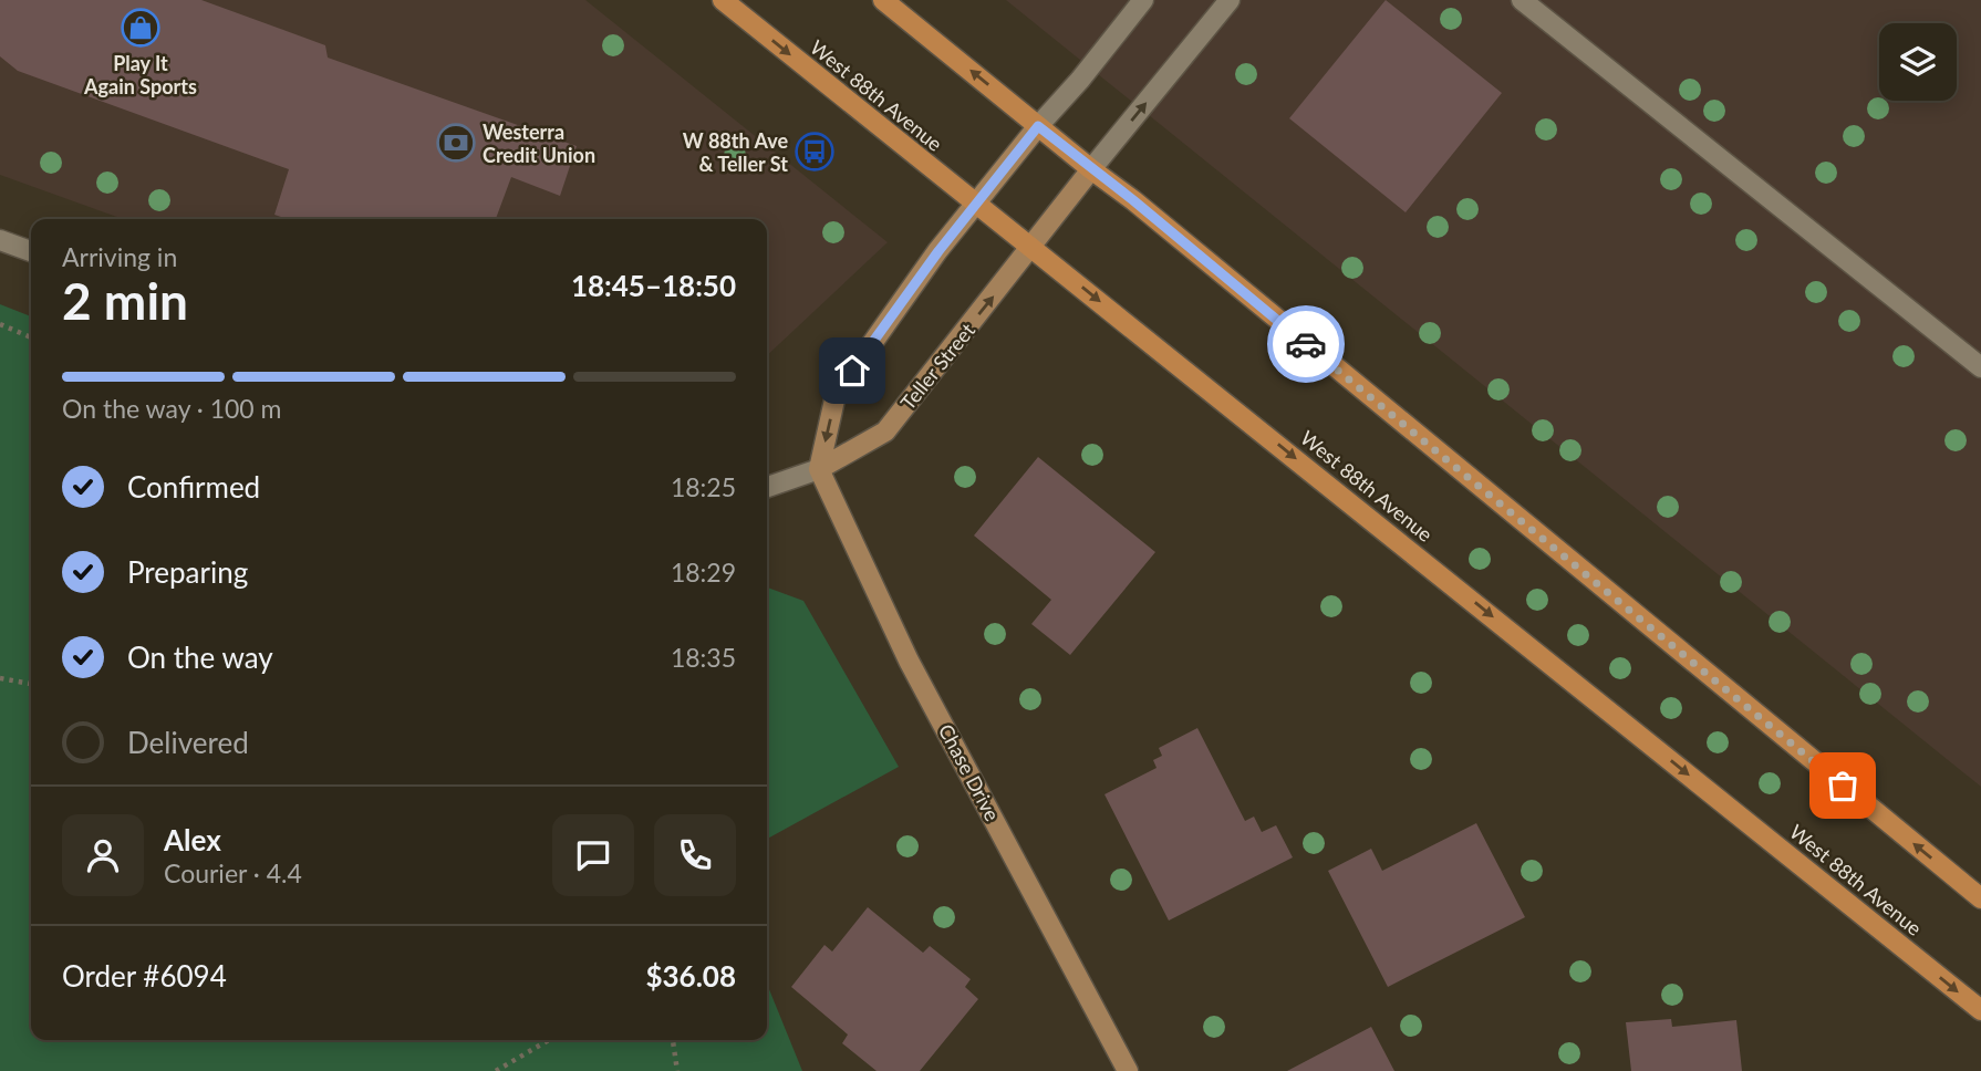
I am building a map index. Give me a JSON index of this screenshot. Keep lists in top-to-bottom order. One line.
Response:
{"streets":{"main road":["West 88th Avenue"],"street":["Teller Street","Chase Drive"]},"crossings":[["West 88th Avenue","Teller Street"],["Teller Street","Chase Drive"]],"places":{"shop":["Play It Again Sports"],"bank":["Westerra Credit Union"],"bus stop":["W 88th Ave & Teller St"]},"page":{"heading":["2 min","Arriving in","18:45–18:50"],"panel":["Alex","Courier · 4.4","Order #6094","$36.08"],"bar":"On the way · 100 m","list":[["Confirmed","18:25"],["Preparing","18:29"],["On the way","18:35"],"Delivered"]}}
